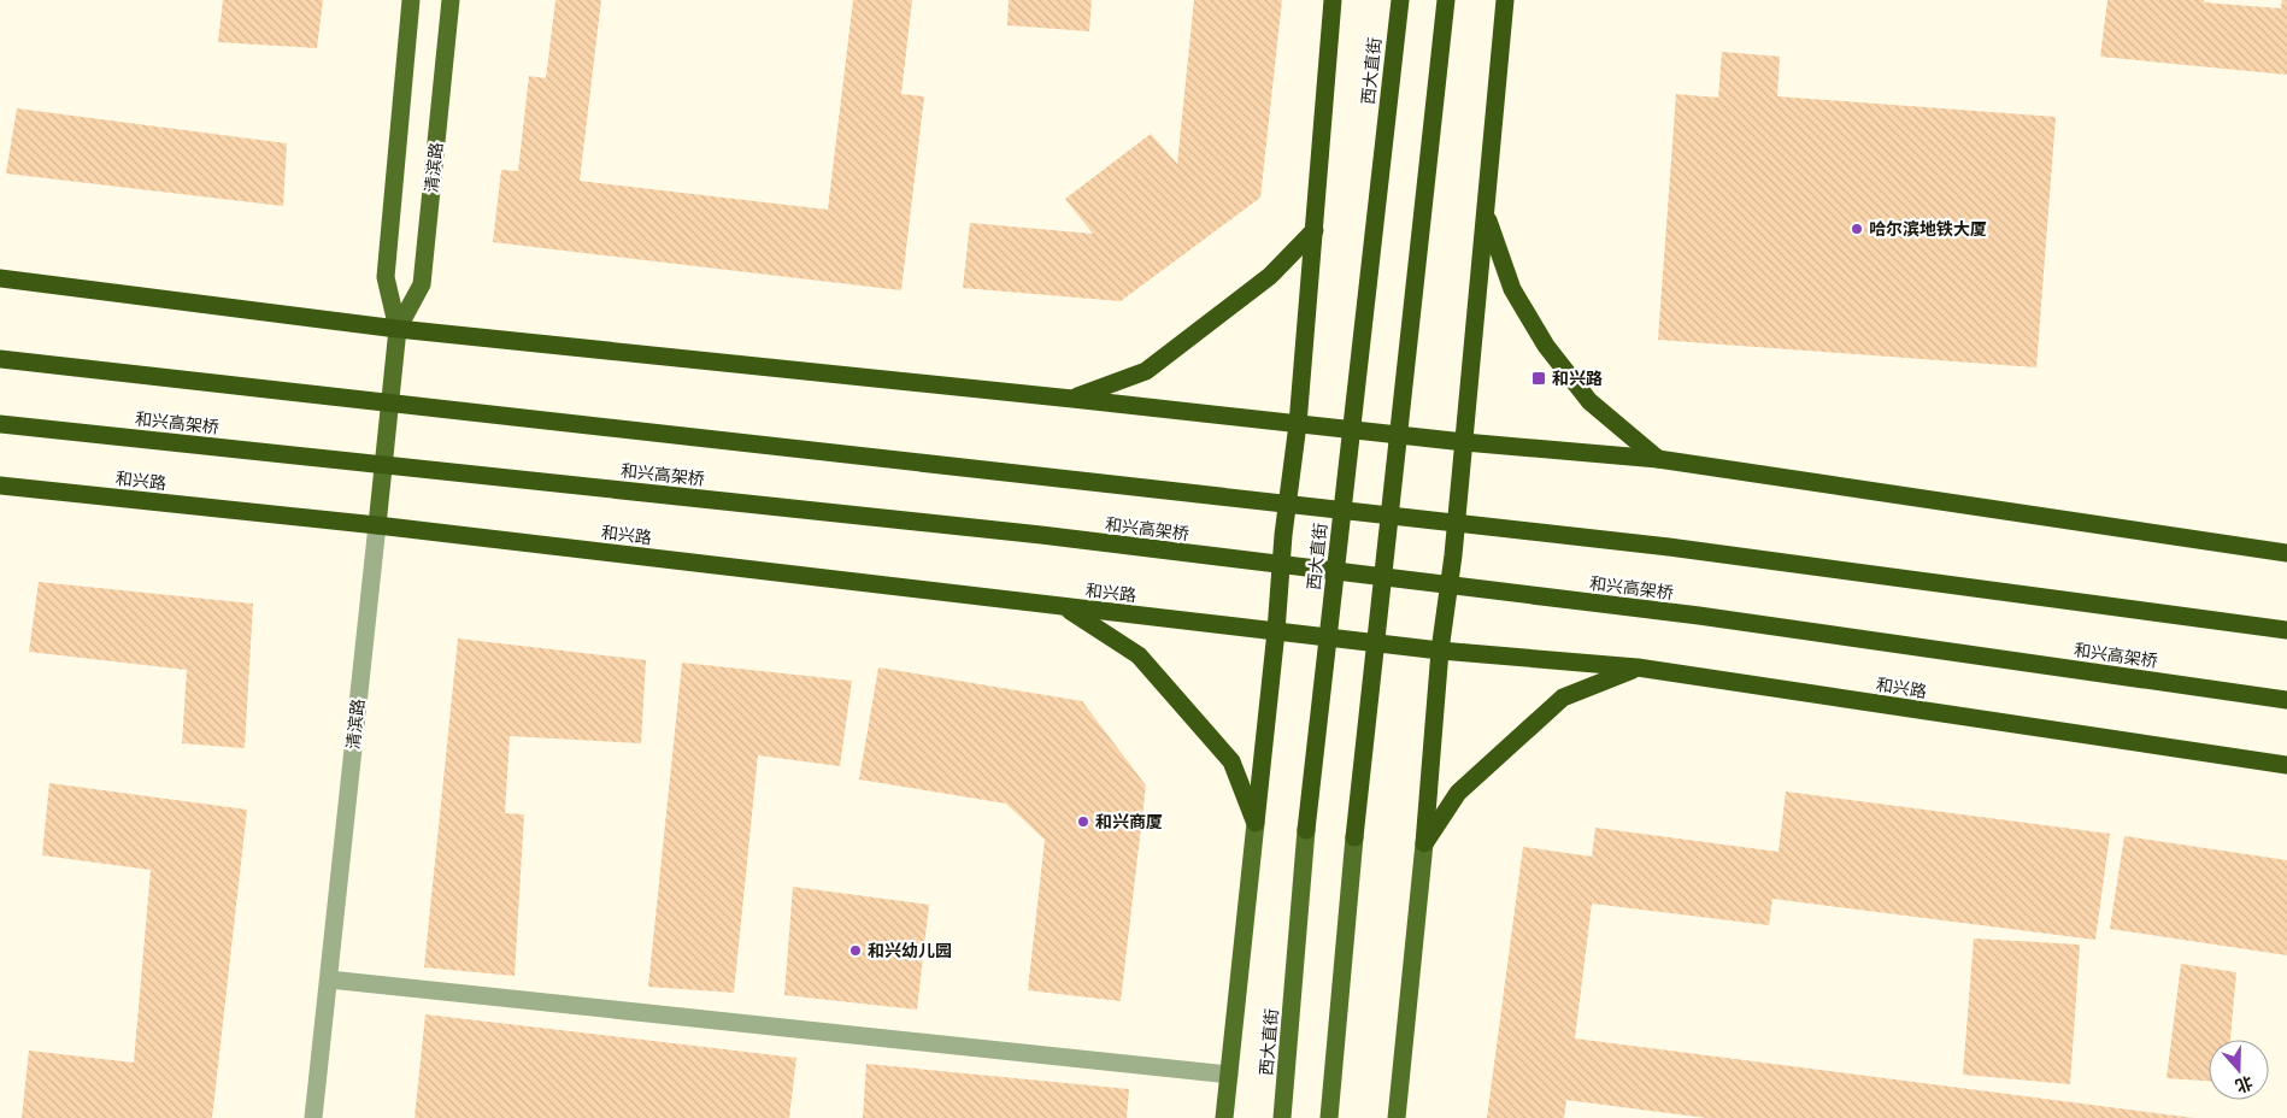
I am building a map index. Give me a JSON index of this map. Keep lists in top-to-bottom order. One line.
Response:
{"streets":{"highway":["西大直街","和兴高架桥","和兴路"],"main road":["清滨路"]},"crossings":[["清滨路","和兴路"]],"places":{"other":["哈尔滨地铁大厦","和兴商厦","和兴幼儿园"],"transit":["和兴路"]},"north":"bottom"}
